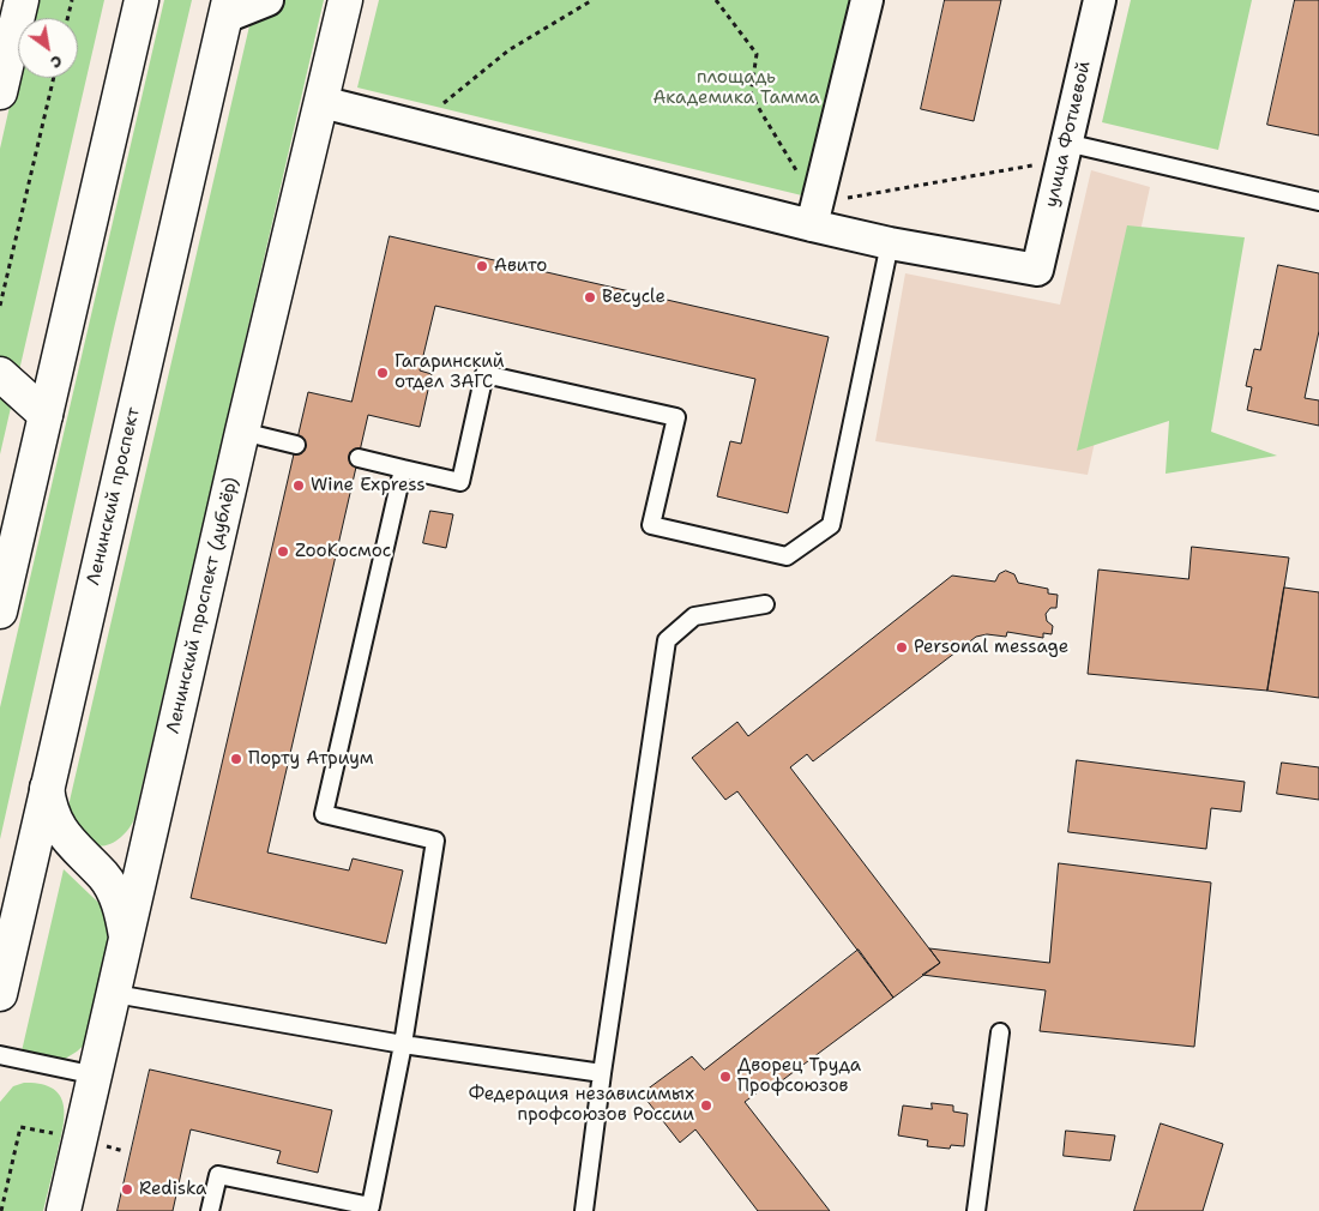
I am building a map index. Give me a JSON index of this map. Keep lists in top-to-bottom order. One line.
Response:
{"streets":{"main road":["Ленинский проспект","Ленинский проспект (дублёр)"],"street":["улица Фотиевой"]},"parks":["площадь Академика Тамма"],"places":["Авито","Becycle","Гагаринский отдел ЗАГС","Wine Express","ZooКосмос","Personal message","Порту Атриум","Дворец Труда Профсоюзов","Федерация независимых профсоюзов России","Rediska"],"north":"bottom right"}
